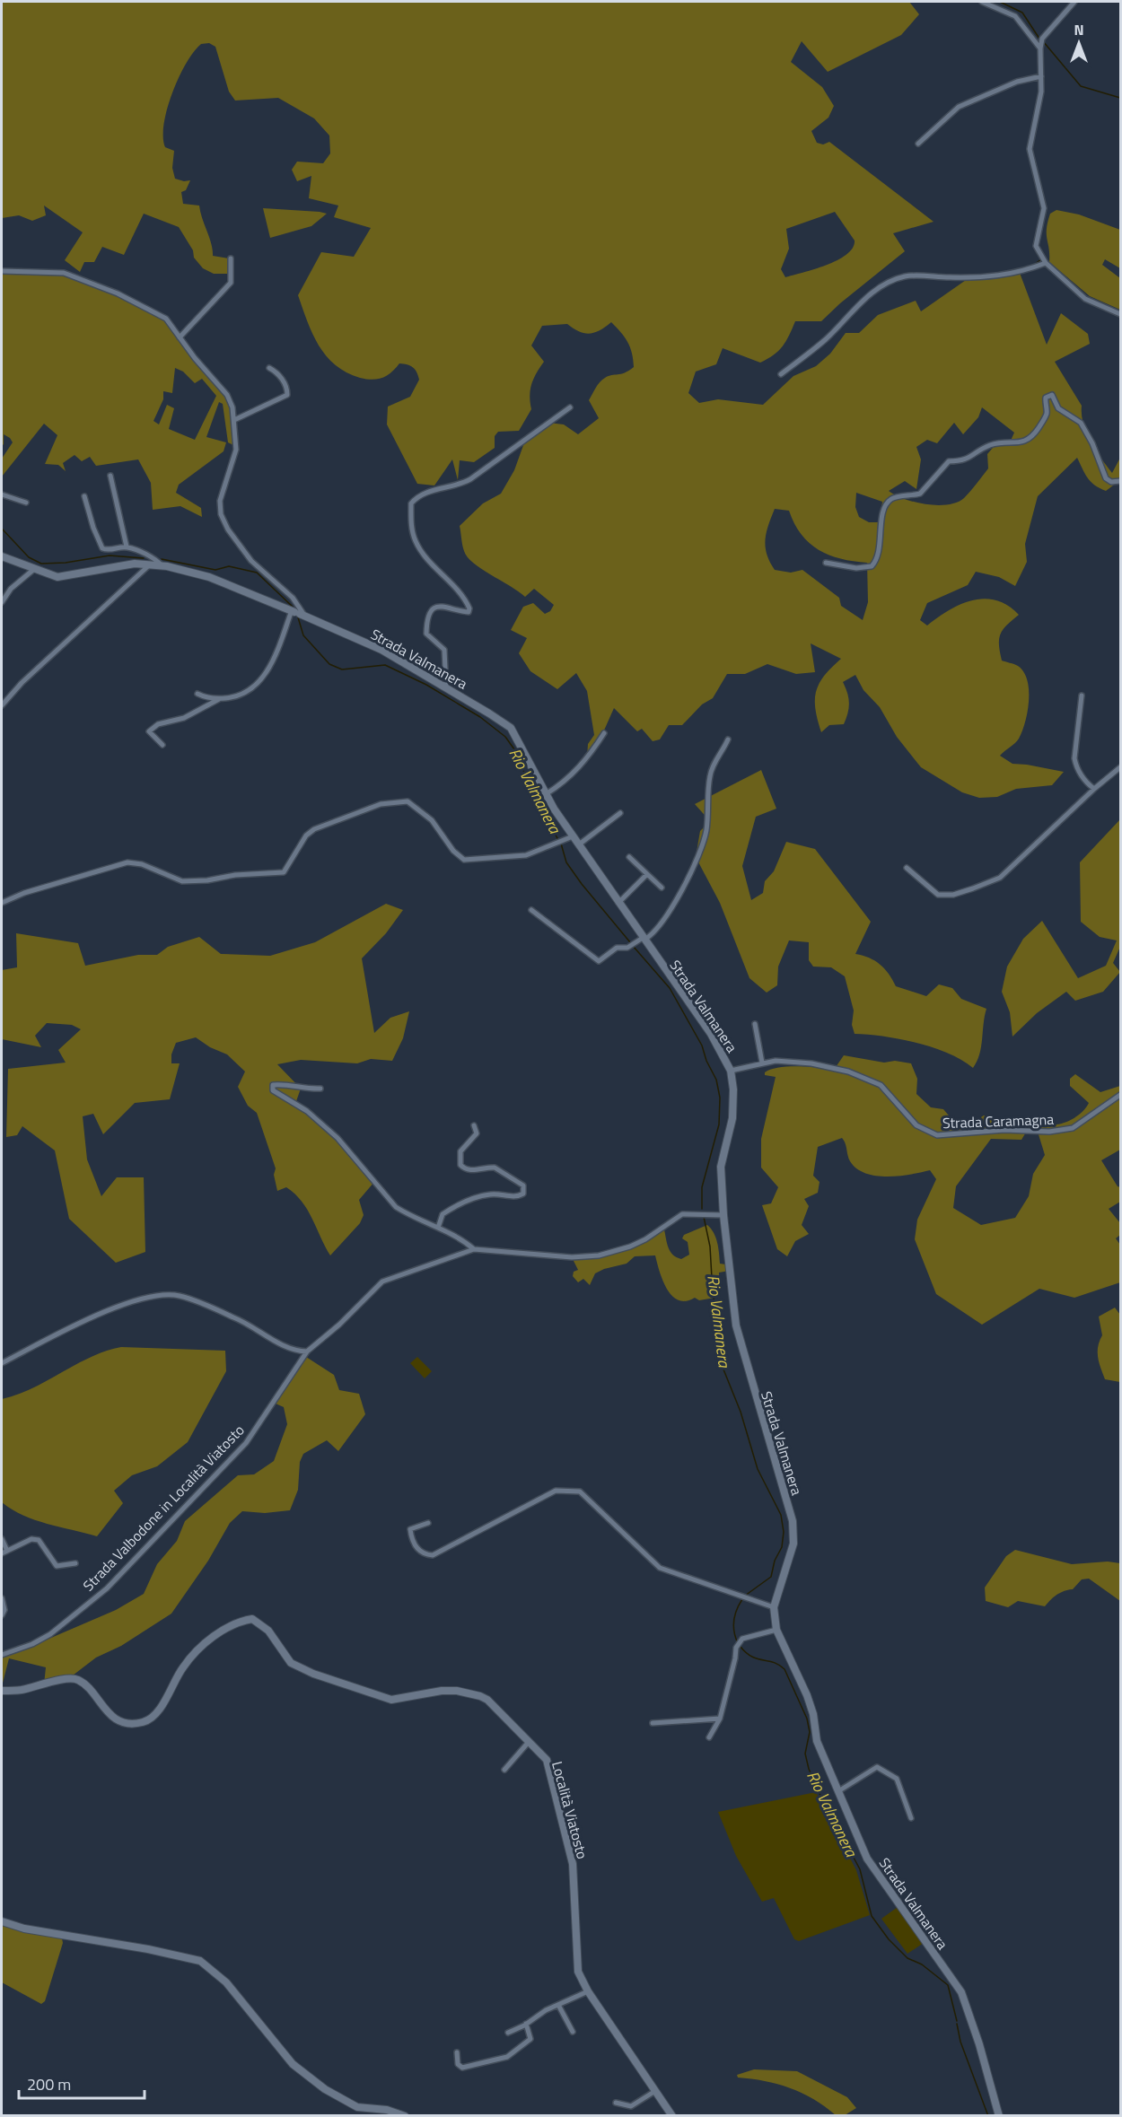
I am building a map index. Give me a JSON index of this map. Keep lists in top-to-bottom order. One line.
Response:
{"streets":{"street":["Strada Valmanera","Strada Caramagna","Strada Valbodone in Località Viatosto","Località Viatosto"]},"crossings":[["Strada Valmanera","Strada Caramagna"],["Strada Valmanera","Strada Valbodone in Località Viatosto"]],"water":["Rio Valmanera"],"scale_bar":"200 m","north":"top"}
